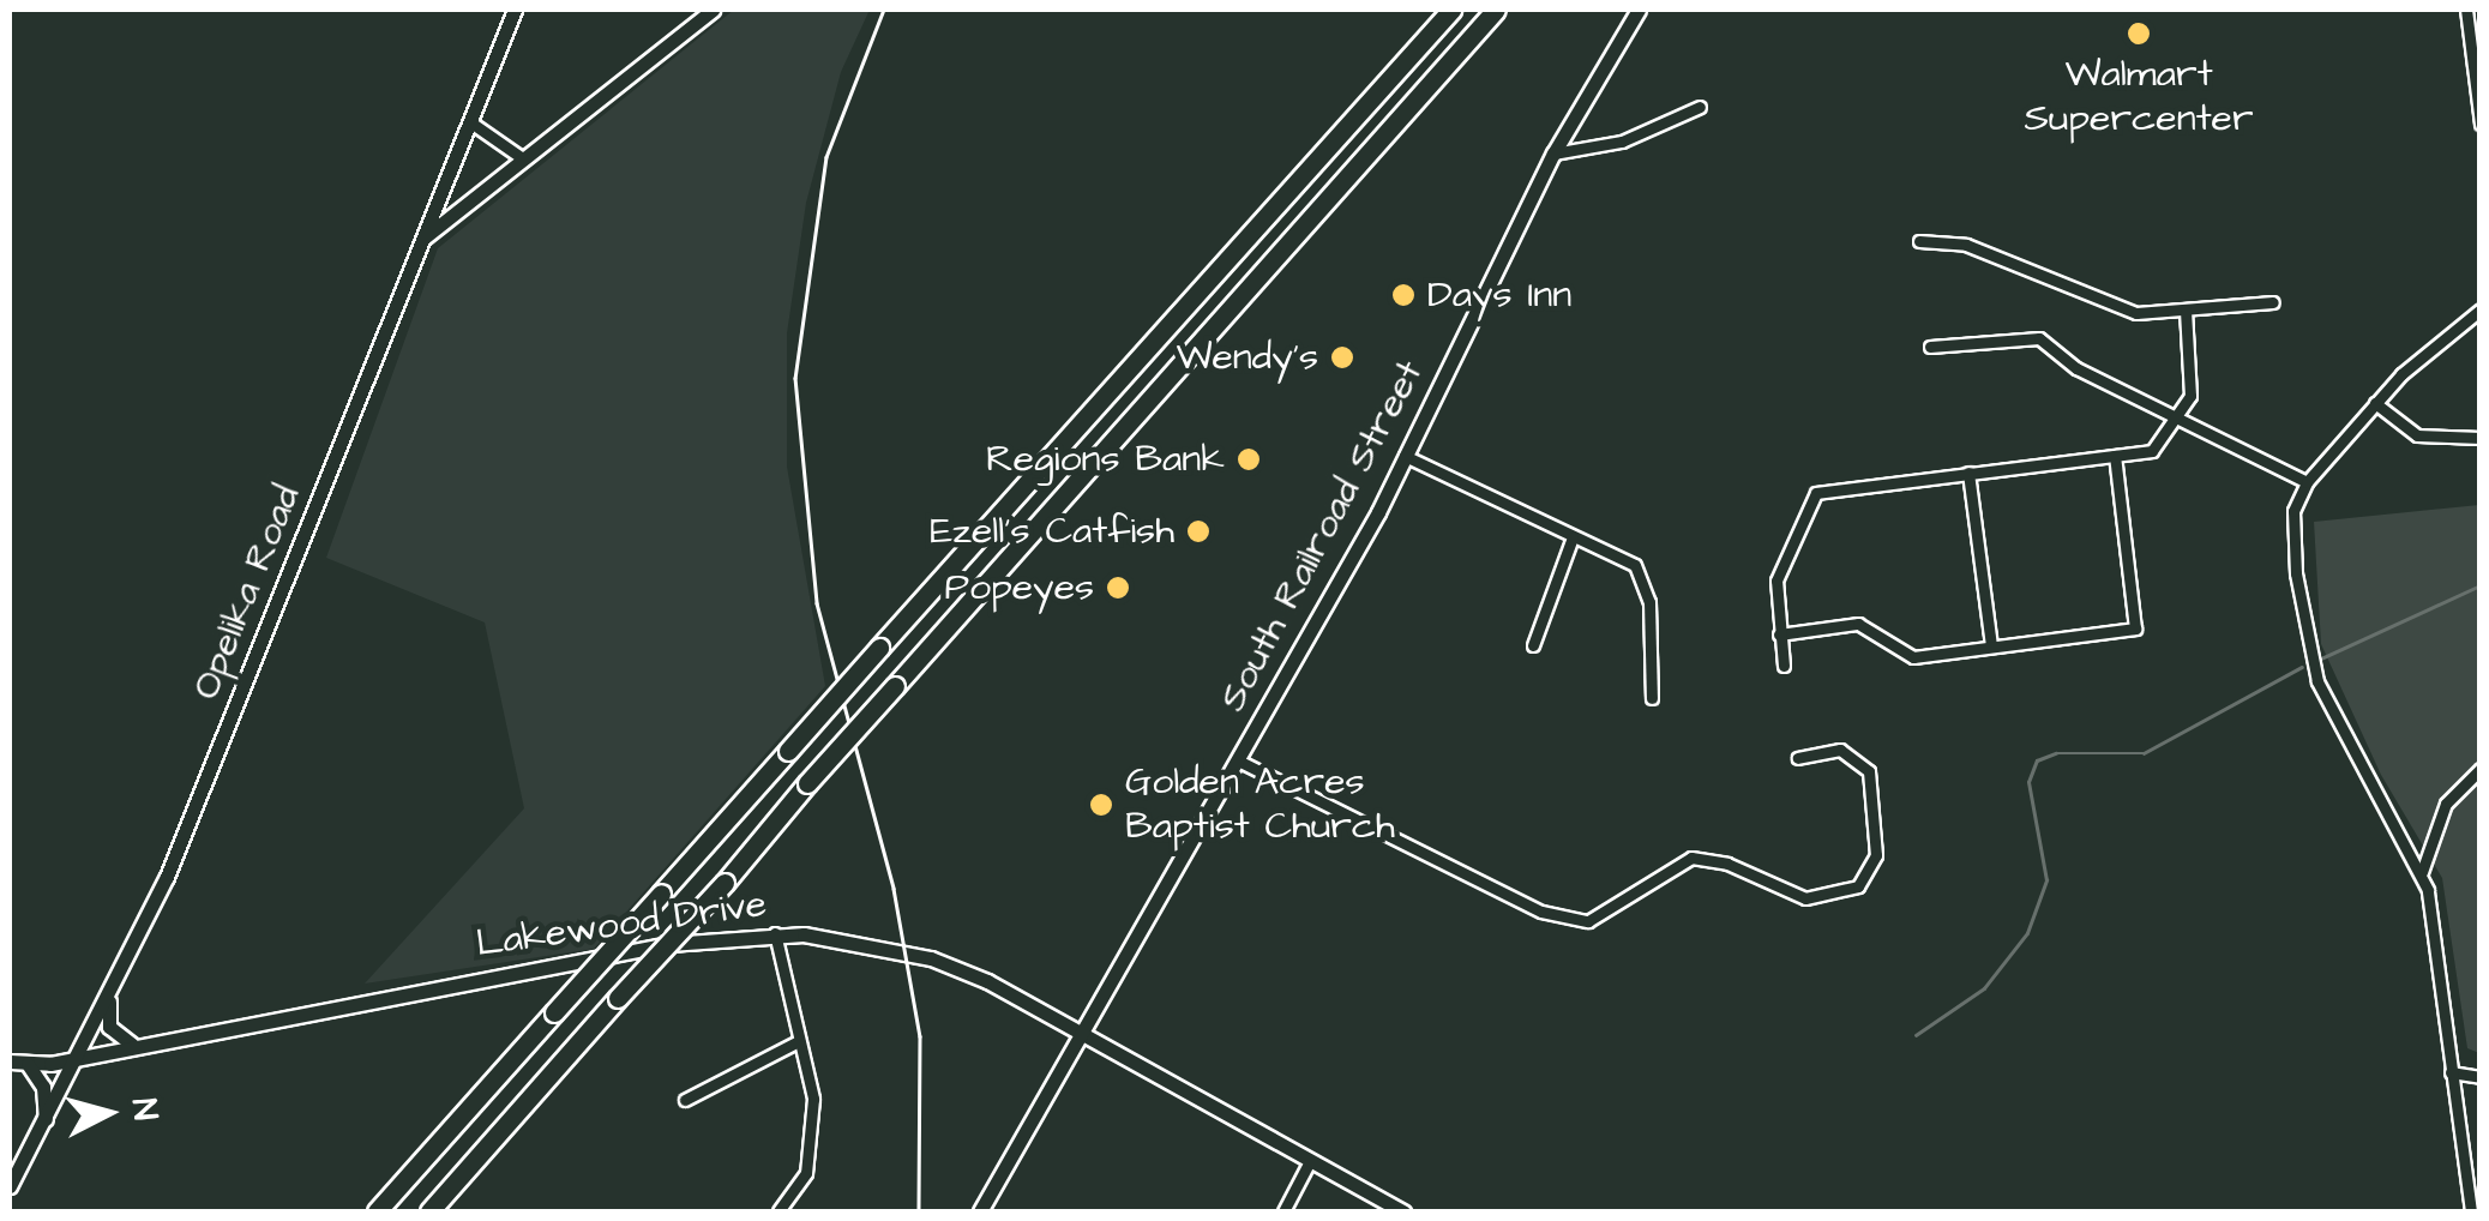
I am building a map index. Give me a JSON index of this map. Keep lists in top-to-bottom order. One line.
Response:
{"streets":{"street":["South Railroad Street","Opelika Road","Lakewood Drive"]},"crossings":[["South Railroad Street","Lakewood Drive"],["Opelika Road","Lakewood Drive"]],"places":["Walmart Supercenter","Days Inn","Wendy's","Regions Bank","Ezell's Catfish","Popeyes","Golden Acres Baptist Church"],"north":"right"}
